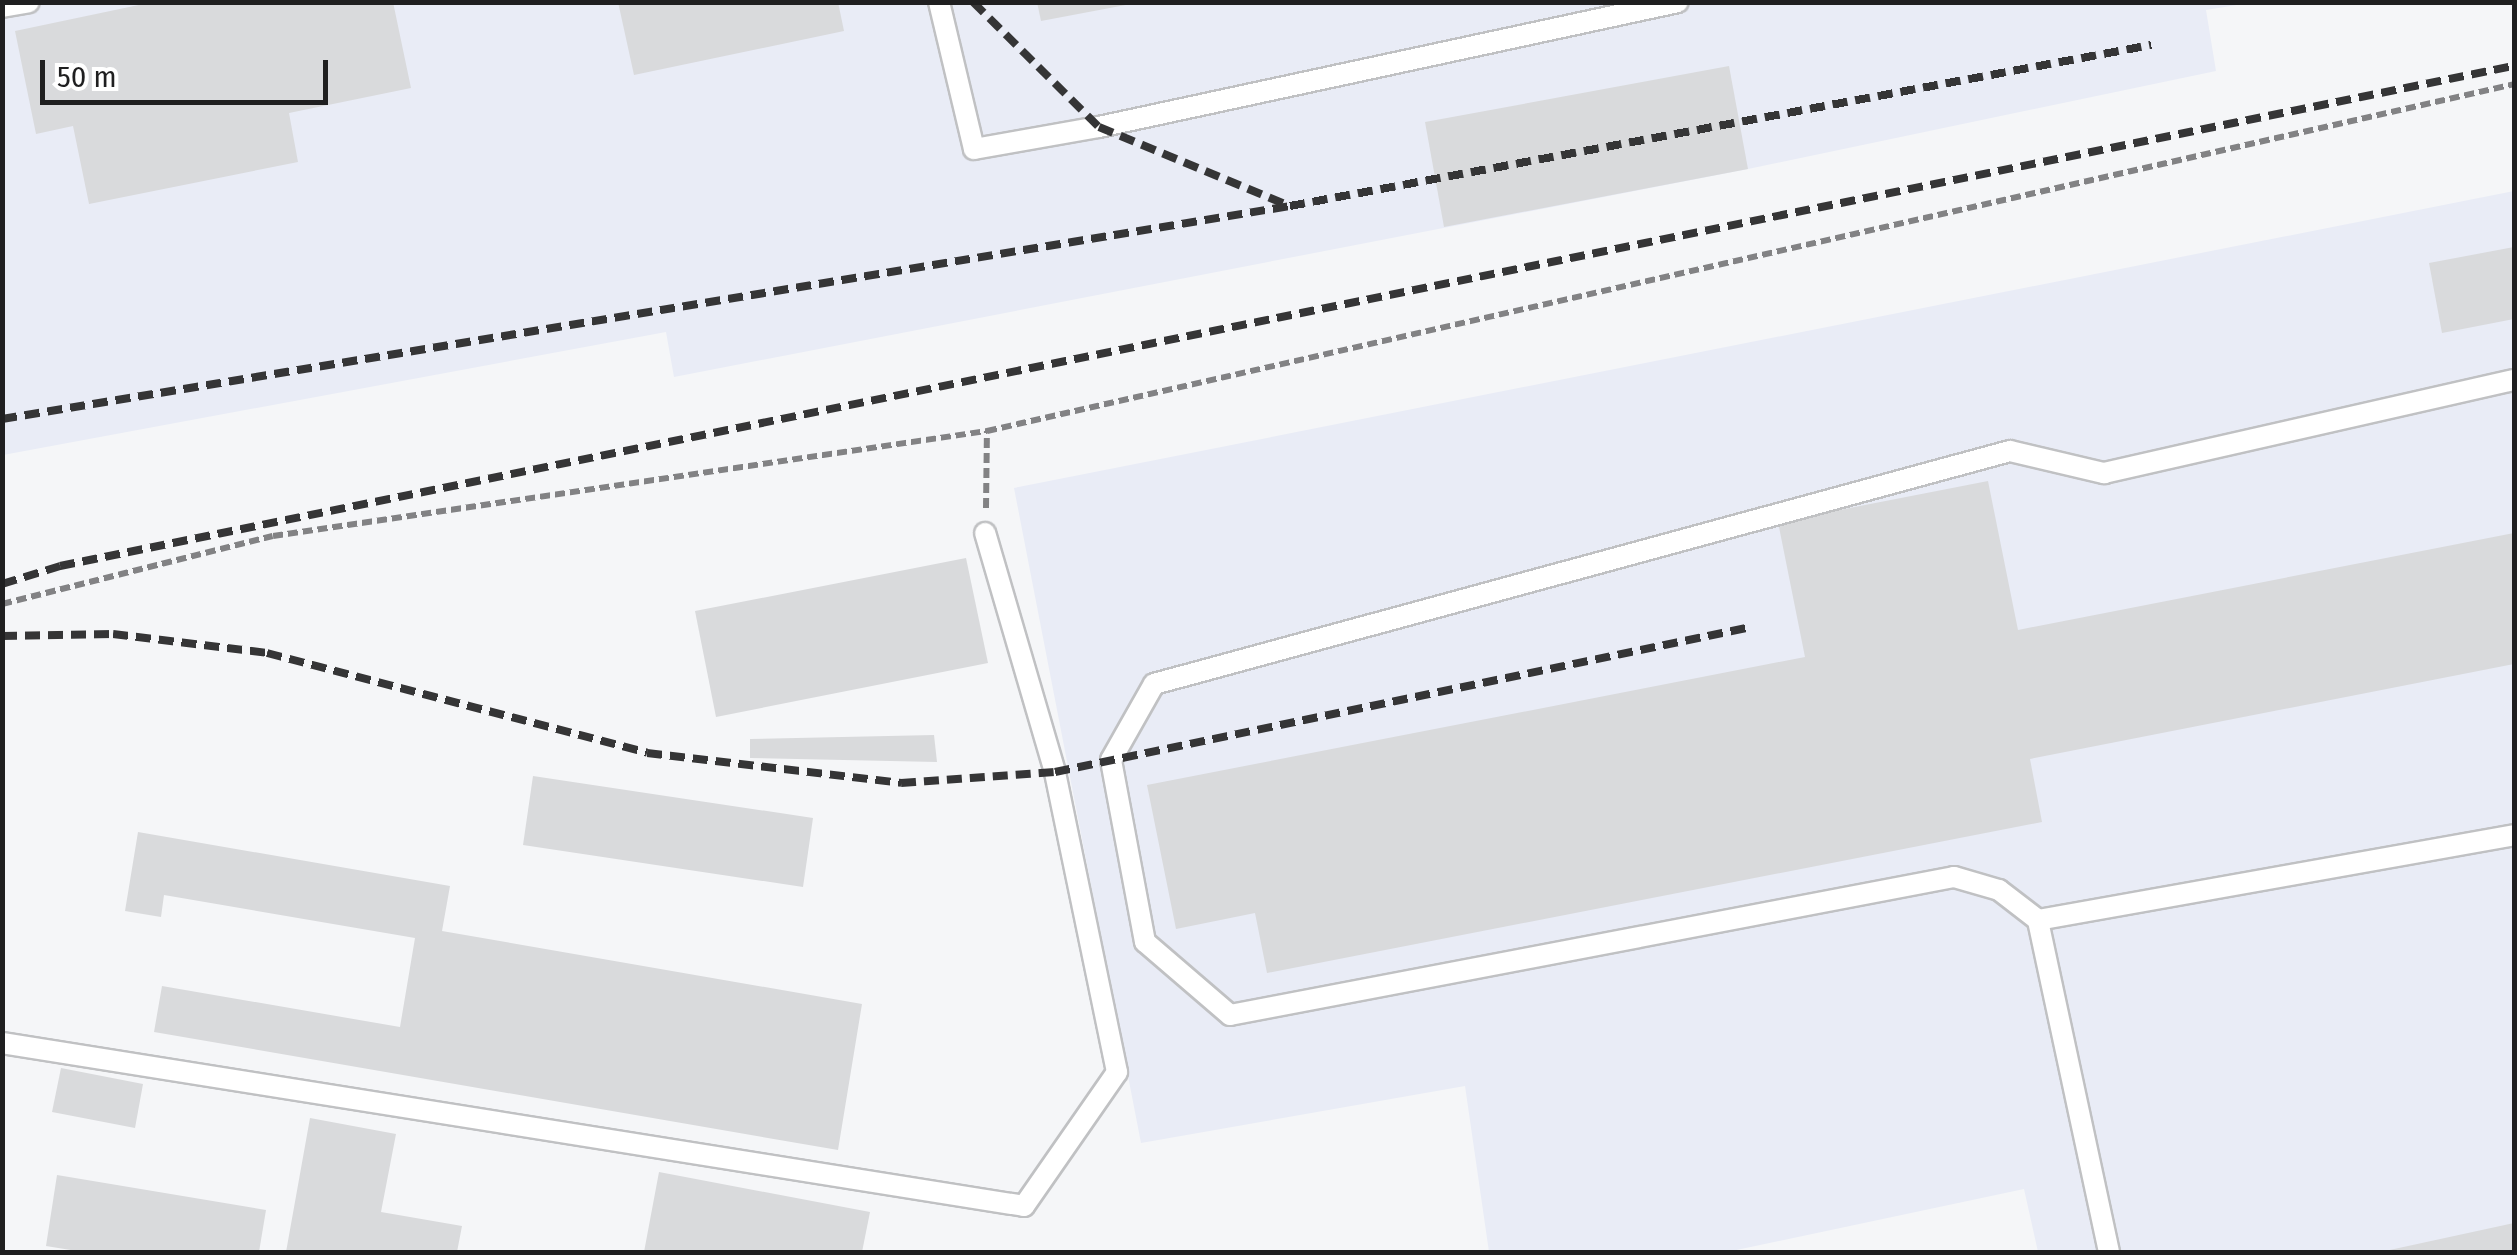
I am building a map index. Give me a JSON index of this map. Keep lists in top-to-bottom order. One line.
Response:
{"scale_bar":"50 m"}
